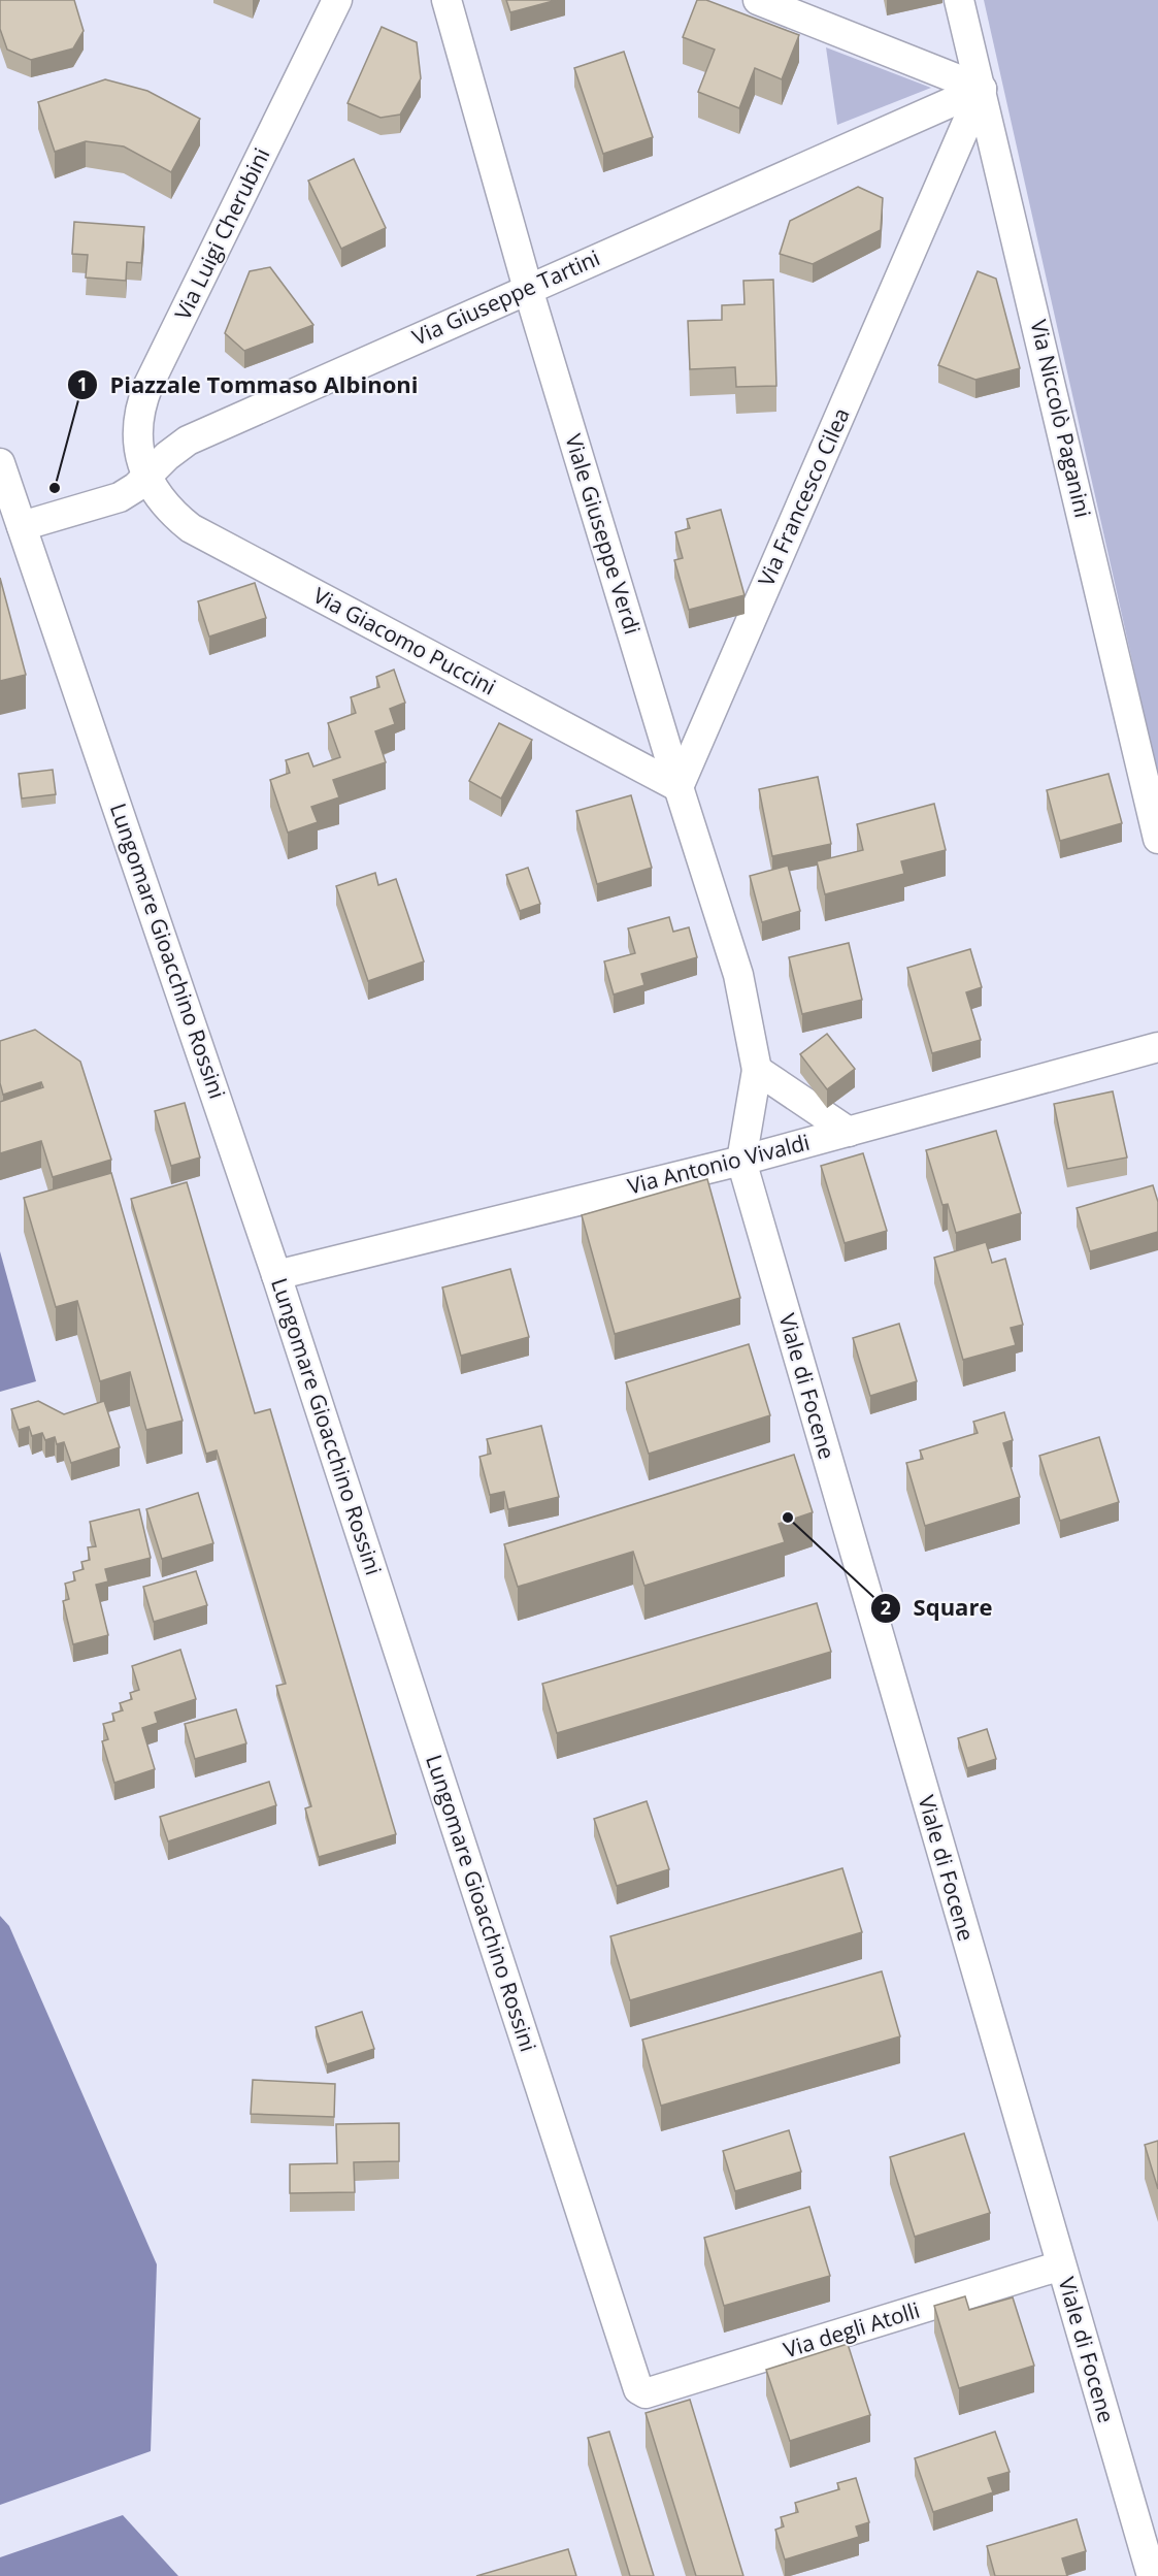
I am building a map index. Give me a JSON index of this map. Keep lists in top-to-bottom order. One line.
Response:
{"streets":{"street":["Via Luigi Cherubini","Via Giuseppe Tartini","Via Niccolò Paganini","Via Francesco Cilea","Viale Giuseppe Verdi","Via Giacomo Puccini","Lungomare Gioacchino Rossini","Via Antonio Vivaldi","Viale di Focene","Via degli Atolli"]},"crossings":[["Via Luigi Cherubini","Via Giuseppe Tartini"],["Via Luigi Cherubini","Via Giacomo Puccini"],["Via Giuseppe Tartini","Via Niccolò Paganini"],["Via Giuseppe Tartini","Via Francesco Cilea"],["Via Giuseppe Tartini","Viale Giuseppe Verdi"],["Via Giuseppe Tartini","Via Giacomo Puccini"],["Via Giuseppe Tartini","Lungomare Gioacchino Rossini"],["Via Niccolò Paganini","Via Francesco Cilea"],["Via Francesco Cilea","Viale Giuseppe Verdi"],["Via Francesco Cilea","Via Giacomo Puccini"],["Viale Giuseppe Verdi","Via Giacomo Puccini"],["Lungomare Gioacchino Rossini","Via Antonio Vivaldi"],["Lungomare Gioacchino Rossini","Via degli Atolli"],["Via Antonio Vivaldi","Viale di Focene"],["Viale di Focene","Via degli Atolli"]],"places":["Piazzale Tommaso Albinoni","Square"]}
